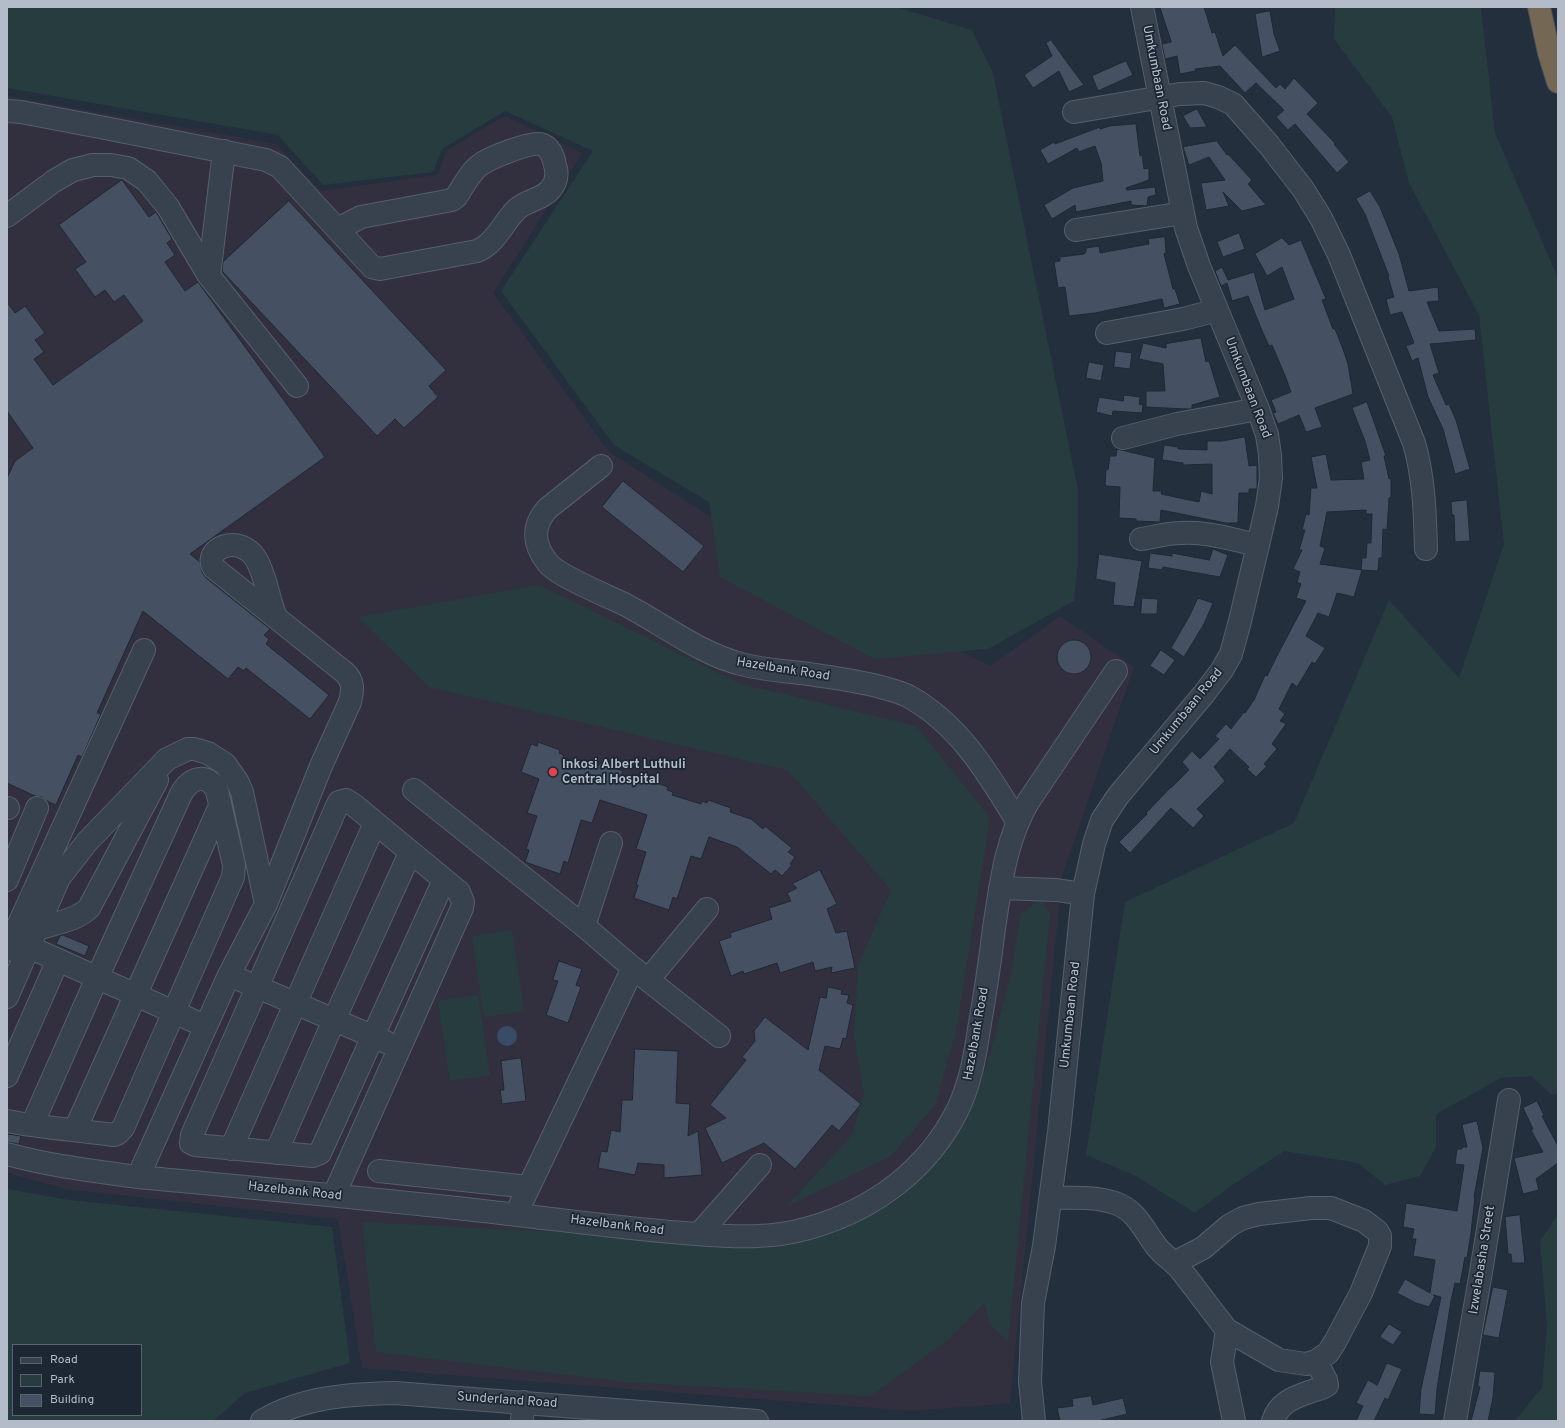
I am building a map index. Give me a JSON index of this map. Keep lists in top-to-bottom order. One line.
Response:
{"streets":{"street":["Umkumbaan Road","Hazelbank Road","Izwelabasha Street","Sunderland Road"]},"places":["Inkosi Albert Luthuli Central Hospital"],"legend":["Road","Park","Building"]}
